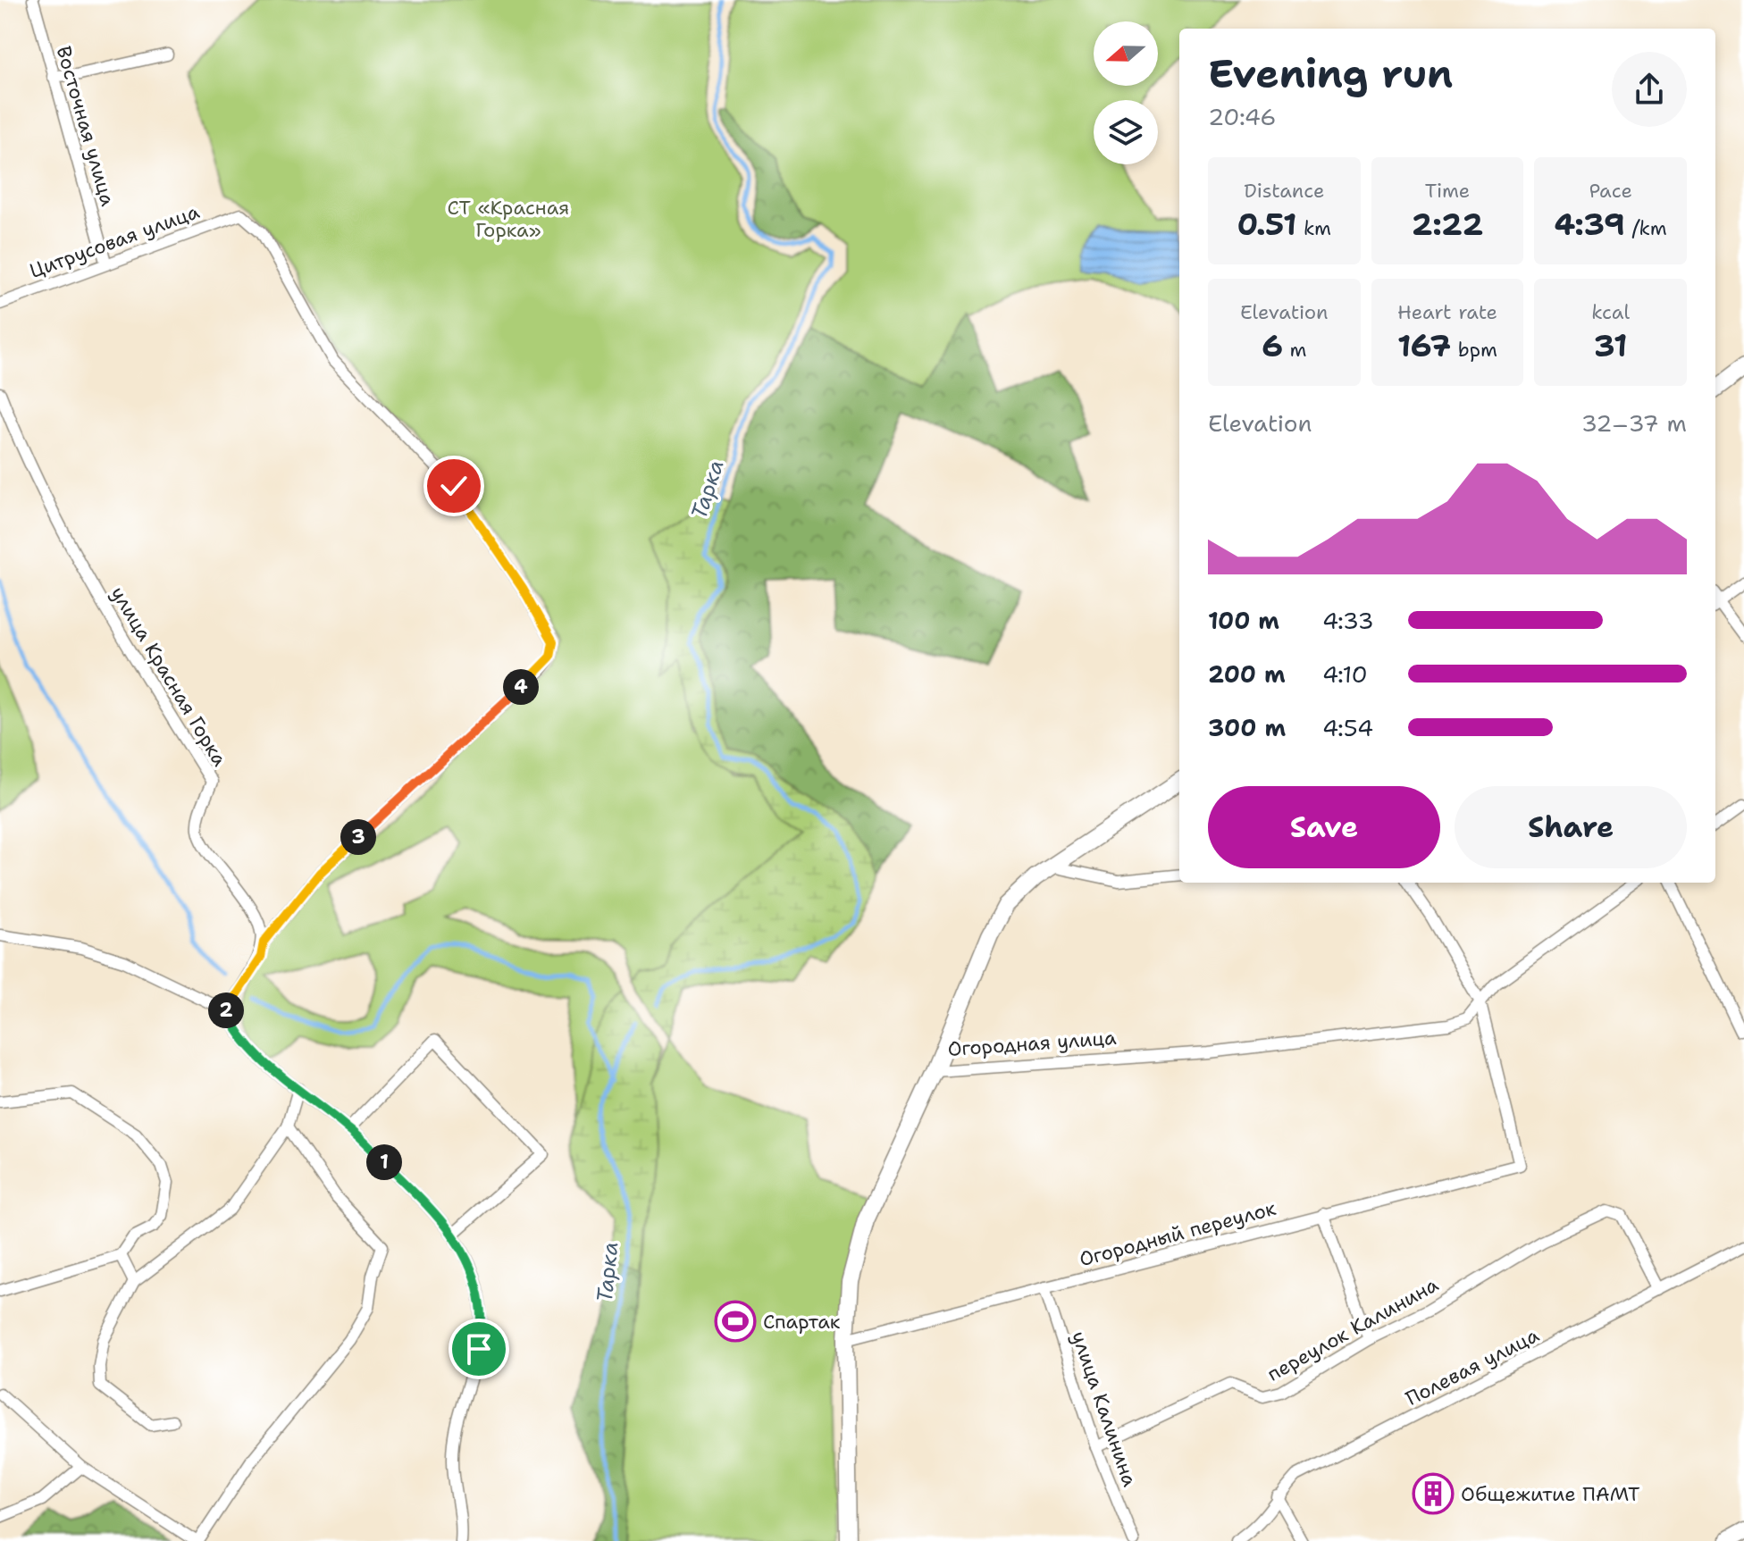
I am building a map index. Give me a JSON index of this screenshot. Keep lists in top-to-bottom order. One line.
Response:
{"streets":{"street":["Восточная улица","Цитрусовая улица","улица Красная Горка","Огородная улица","Огородный переулок","переулок Калинина","Полевая улица","улица Калинина"]},"crossings":[["Восточная улица","Цитрусовая улица"],["Цитрусовая улица","улица Красная Горка"],["Огородная улица","Огородный переулок"],["Огородный переулок","улица Калинина"],["переулок Калинина","Полевая улица"],["переулок Калинина","улица Калинина"]],"water":["Тарка"],"parks":["СТ «Красная Горка»"],"places":{"sports":["Спартак"],"building":["Общежитие ПАМТ"]},"north":"left","page":{"heading":["Evening run","20:46"],"stats":[["Distance","0.51 km"],["Time","2:22"],["Pace","4:39 /km"],["Elevation","6 m"],["Heart rate","167 bpm"],["kcal","31"]],"chart":["Elevation","32–37 m"],"list":[{"name":"100 m","note":"4:33"},{"name":"200 m","note":"4:10"},{"name":"300 m","note":"4:54"}],"pins":["4","3","2","1"],"buttons":["Save","Share"]}}
